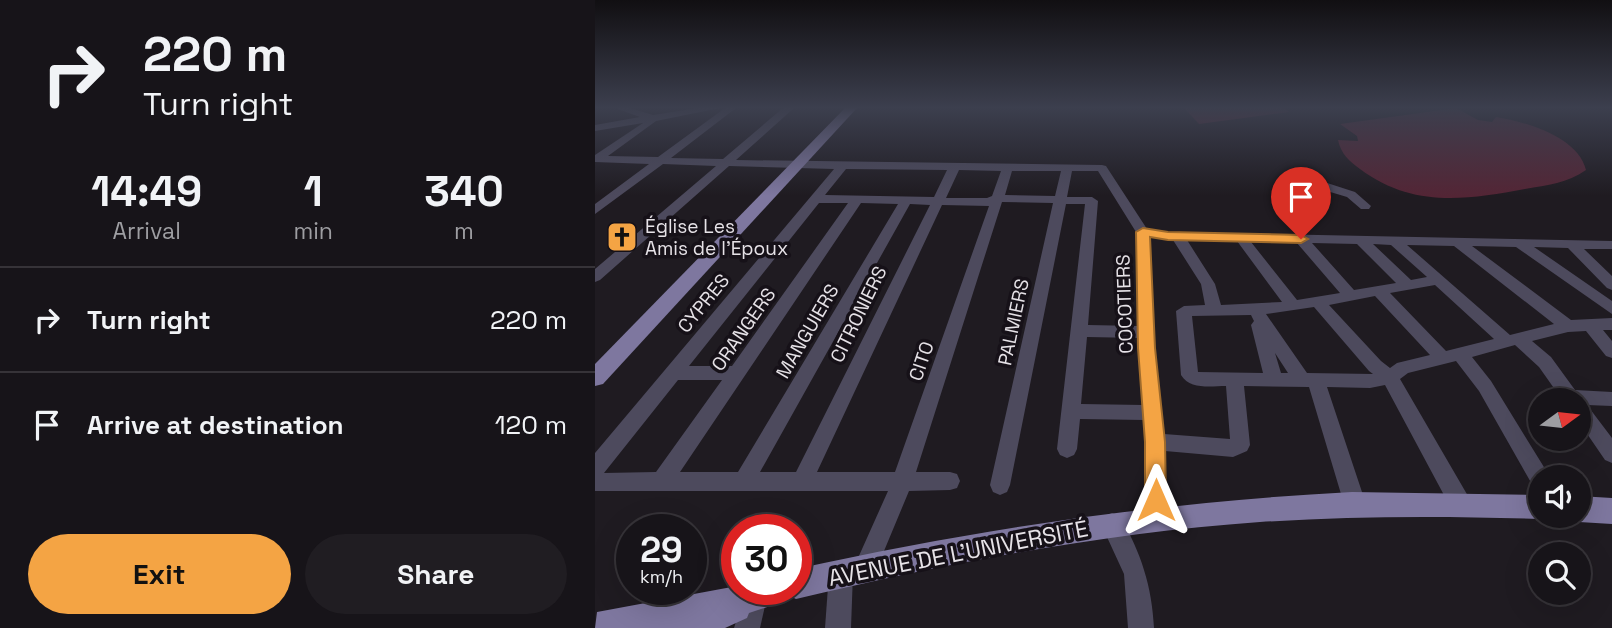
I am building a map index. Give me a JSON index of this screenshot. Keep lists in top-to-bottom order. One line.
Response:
{"streets":{"main road":["AVENUE DE L’UNIVERSITÉ"],"street":["CYPRES","COCOTIERS","CITRONIERS","PALMIERS","ORANGERS","MANGUIERS","CITO"]},"crossings":[["COCOTIERS","AVENUE DE L’UNIVERSITÉ"],["CITO","AVENUE DE L’UNIVERSITÉ"]],"places":{"church":["Église Les Amis de l'Époux"]},"north":"right","page":{"turn":["220 m","Turn right"],"eta":["14:49","Arrival","1","min","340","m"],"list":[{"name":"Turn right","value":"220 m"},{"name":"Arrive at destination","value":"120 m"}],"speed":"29 km/h","limit":"30","buttons":["Exit","Share"]}}
